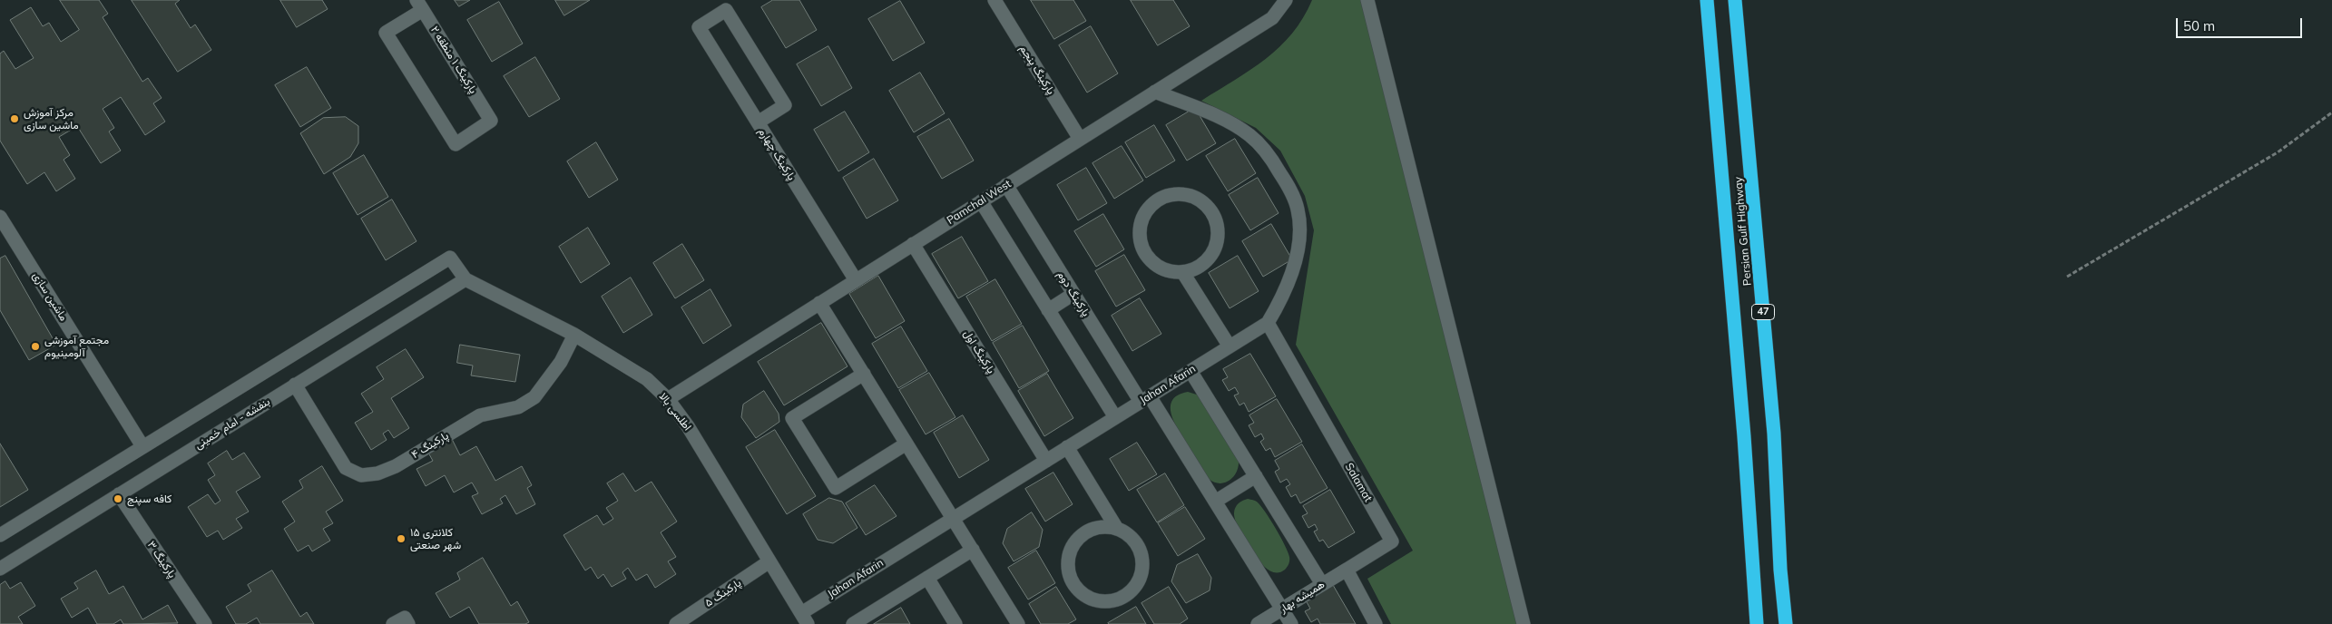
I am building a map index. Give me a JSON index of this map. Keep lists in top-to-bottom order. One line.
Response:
{"streets":{"highway":["Persian Gulf Highway","47"],"street":["پارکینگ ۱ منطقه ۲","پارکینگ پنجم","پارکینگ چهارم","Pamchal West","پارکینگ دوم","ماشین سازی","پارکینگ اول","Jahan Afarin","اطلسی بالا","بنفشه - امام خمینی","پارکینگ ۴","Salamat","پارکینگ ۳","پارکینگ ۵","همیشه بهار"]},"crossings":[["پارکینگ پنجم","Pamchal West"],["پارکینگ چهارم","Pamchal West"],["Pamchal West","پارکینگ دوم"],["Pamchal West","پارکینگ اول"],["Pamchal West","Jahan Afarin"],["Pamchal West","اطلسی بالا"],["پارکینگ دوم","Jahan Afarin"],["پارکینگ دوم","همیشه بهار"],["پارکینگ اول","Jahan Afarin"],["Jahan Afarin","اطلسی بالا"],["Jahan Afarin","Salamat"],["اطلسی بالا","بنفشه - امام خمینی"],["اطلسی بالا","پارکینگ ۴"],["اطلسی بالا","پارکینگ ۵"],["بنفشه - امام خمینی","پارکینگ ۴"],["بنفشه - امام خمینی","پارکینگ ۳"],["Salamat","همیشه بهار"]],"places":["مرکز آموزش ماشین سازی","مجتمع آموزشی آلومینیوم","کافه سپنج","کلانتری ۱۵ شهر صنعتی"],"scale_bar":"50 m"}
